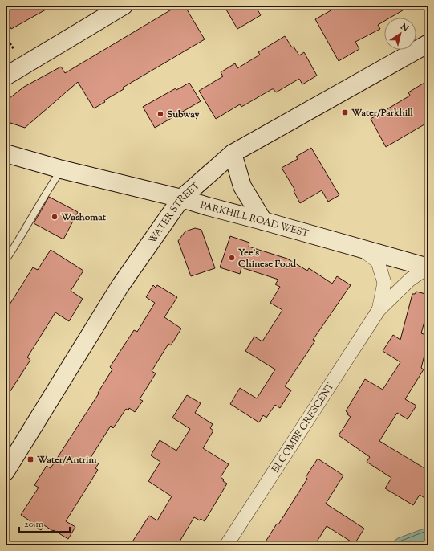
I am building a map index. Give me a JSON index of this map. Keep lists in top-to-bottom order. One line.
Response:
{"streets":{"main road":["WATER STREET","PARKHILL ROAD WEST"],"street":["ELCOMBE CRESCENT"]},"crossings":[["WATER STREET","PARKHILL ROAD WEST"],["PARKHILL ROAD WEST","ELCOMBE CRESCENT"]],"places":{"transit":["Water/Parkhill","Water/Antrim"],"other":["Subway","Washomat","Yee's Chinese Food"]},"scale_bar":"20 m","north":"top right"}
